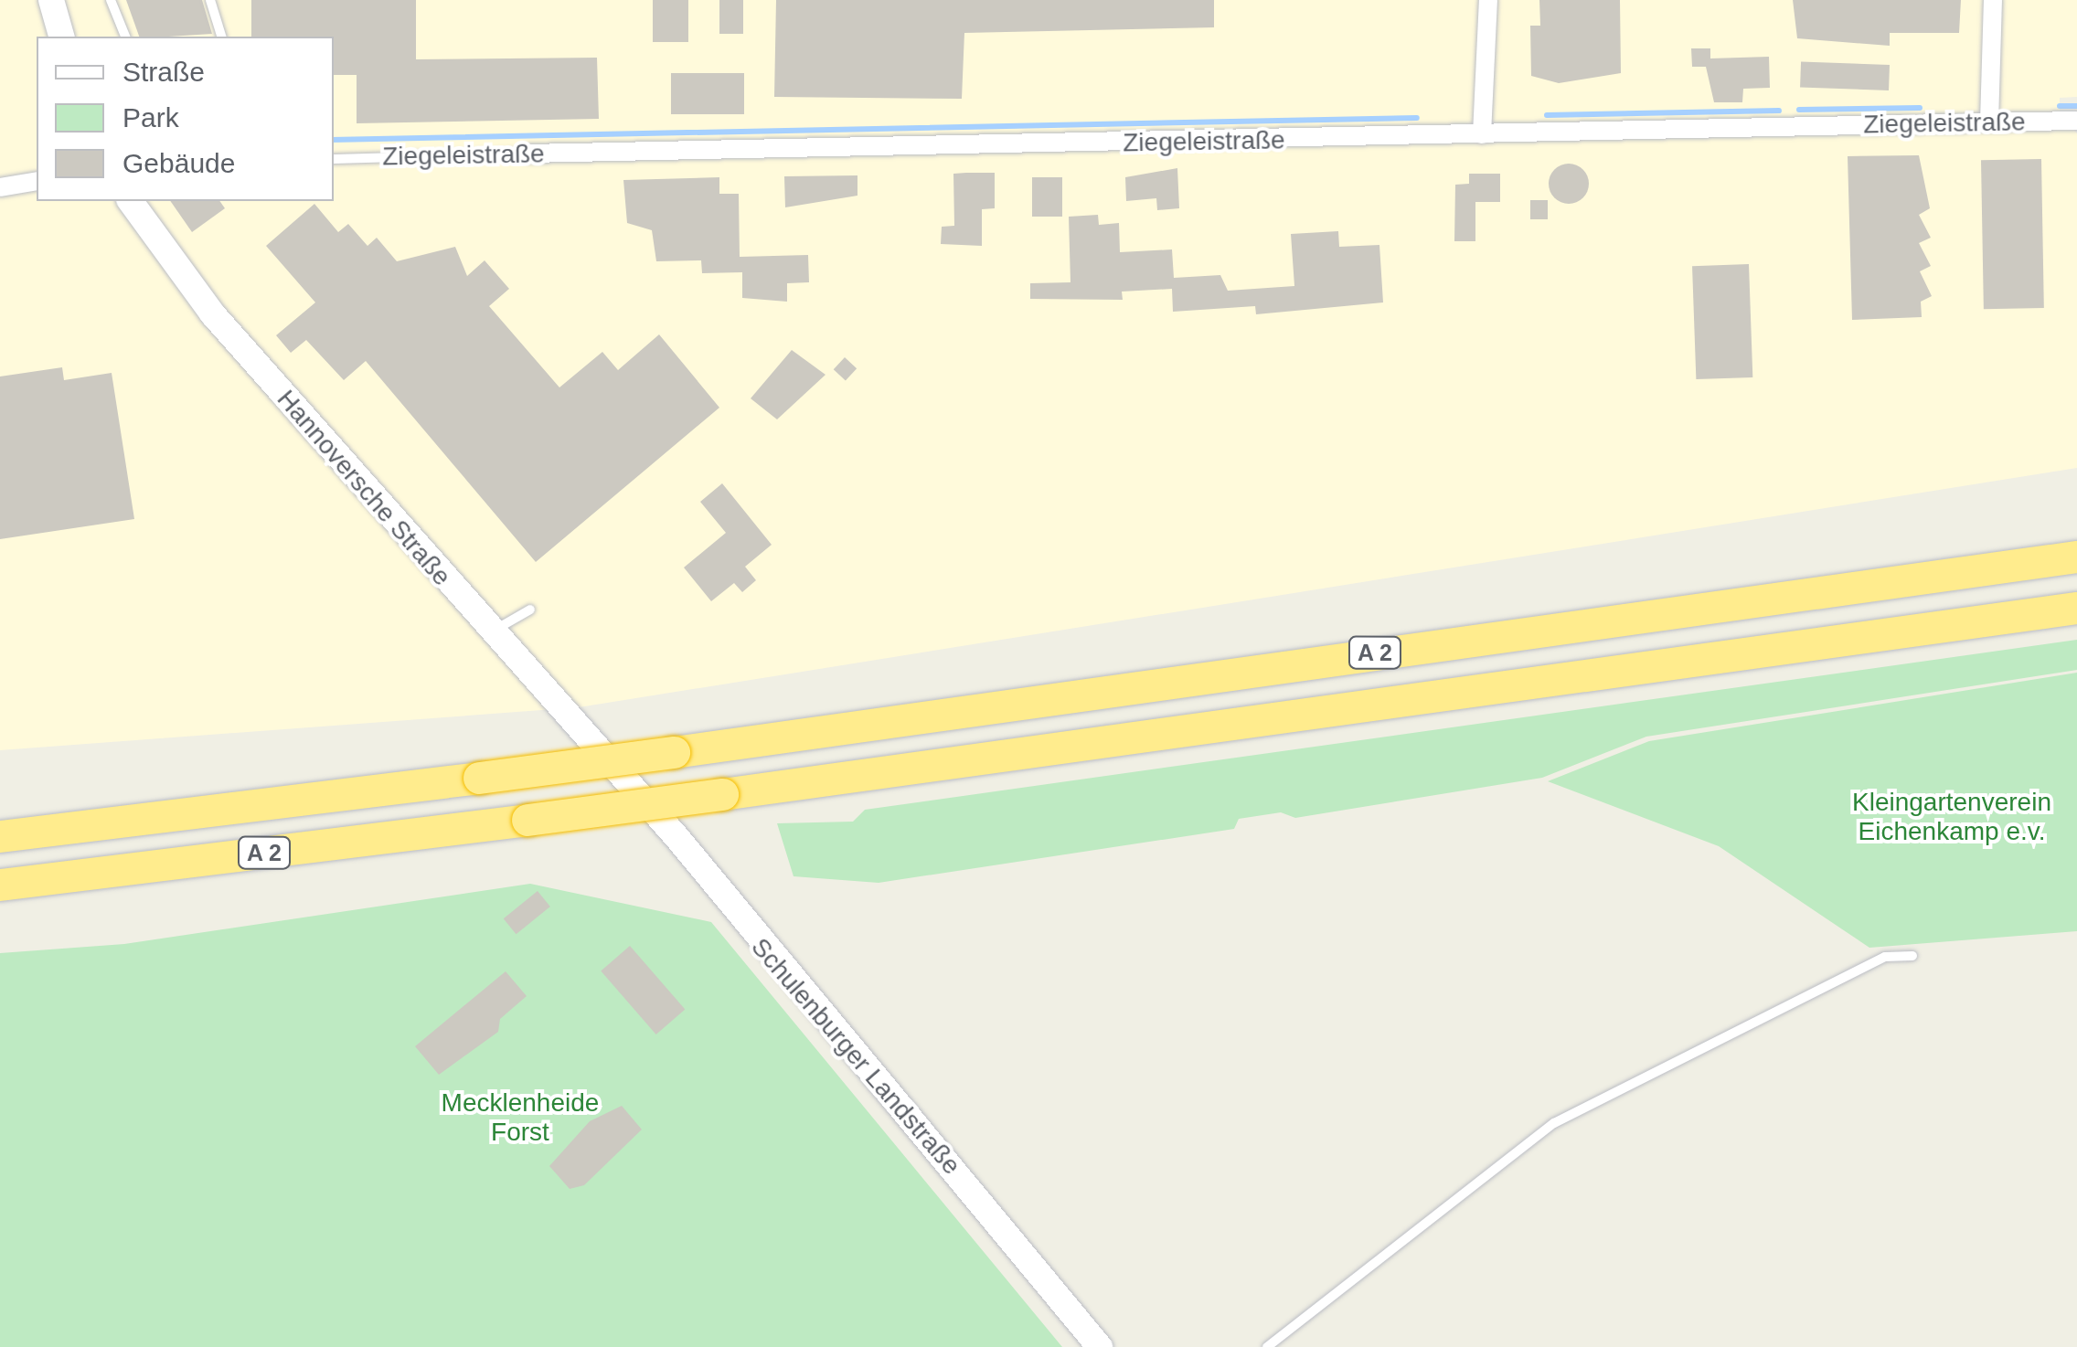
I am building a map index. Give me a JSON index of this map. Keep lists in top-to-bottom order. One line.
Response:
{"streets":{"highway":["A 2"],"main road":["Hannoversche Straße","Schulenburger Landstraße"],"street":["Ziegeleistraße"]},"crossings":[["Hannoversche Straße","Schulenburger Landstraße"]],"parks":["Kleingartenverein Eichenkamp e.v.","Mecklenheide Forst"],"legend":["Straße","Park","Gebäude"]}
